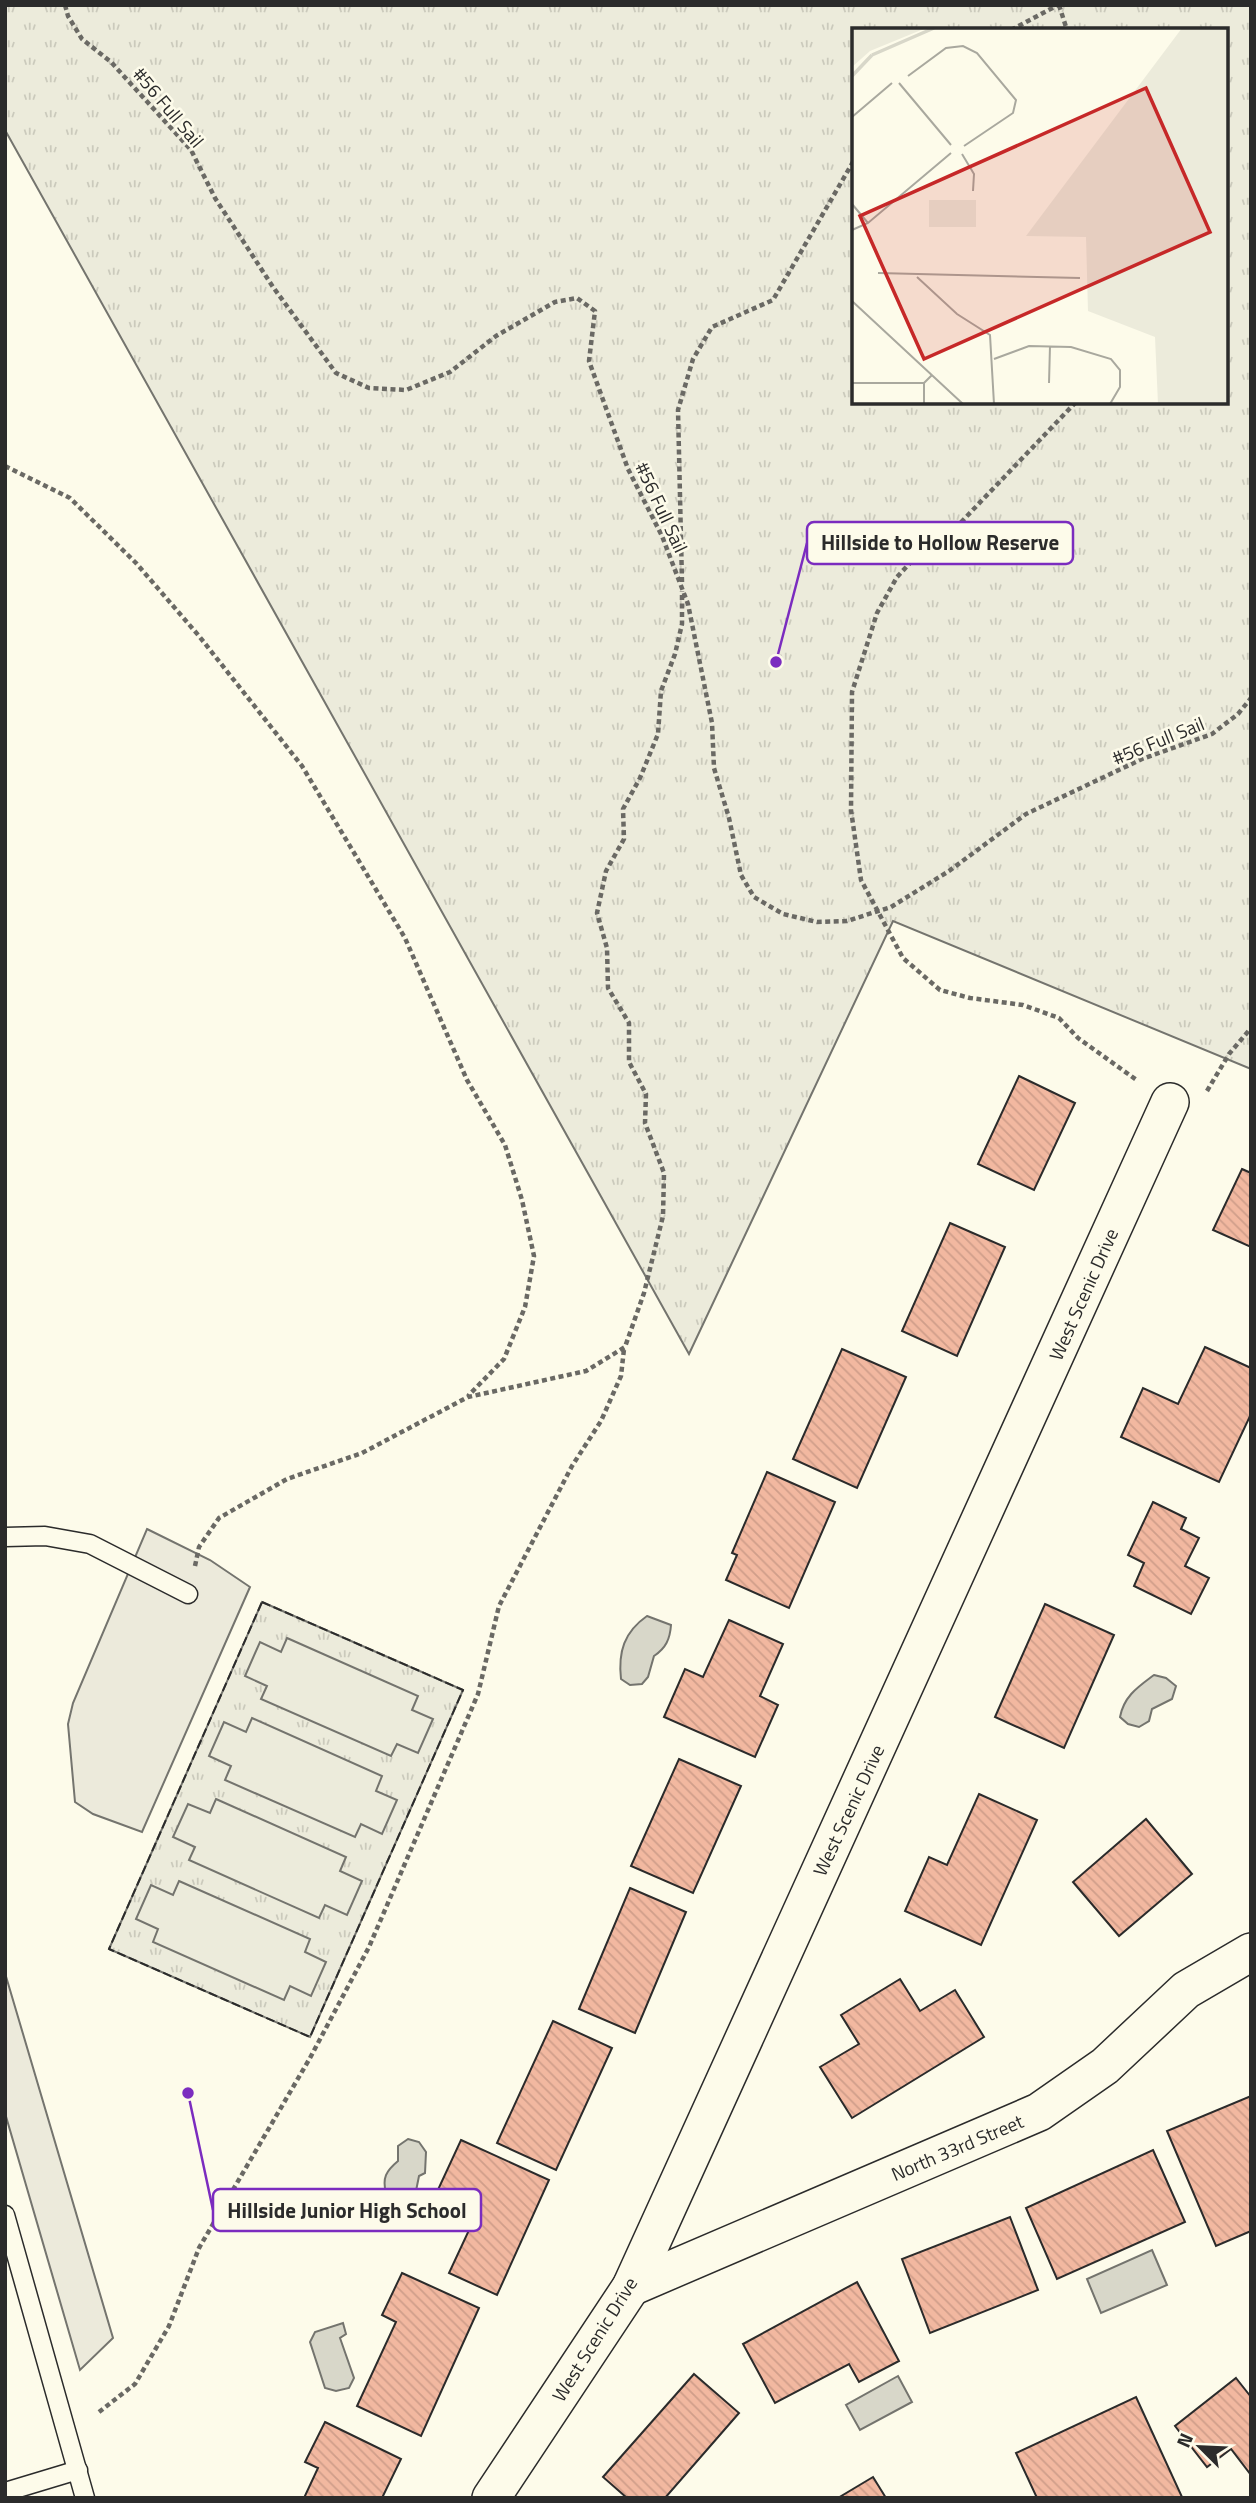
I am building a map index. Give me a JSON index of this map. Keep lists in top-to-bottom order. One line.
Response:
{"streets":{"street":["West Scenic Drive","North 33rd Street"],"path":["#56 Full Sail"]},"crossings":[["West Scenic Drive","North 33rd Street"]],"places":["Hillside to Hollow Reserve","Hillside Junior High School"],"north":"top left"}
